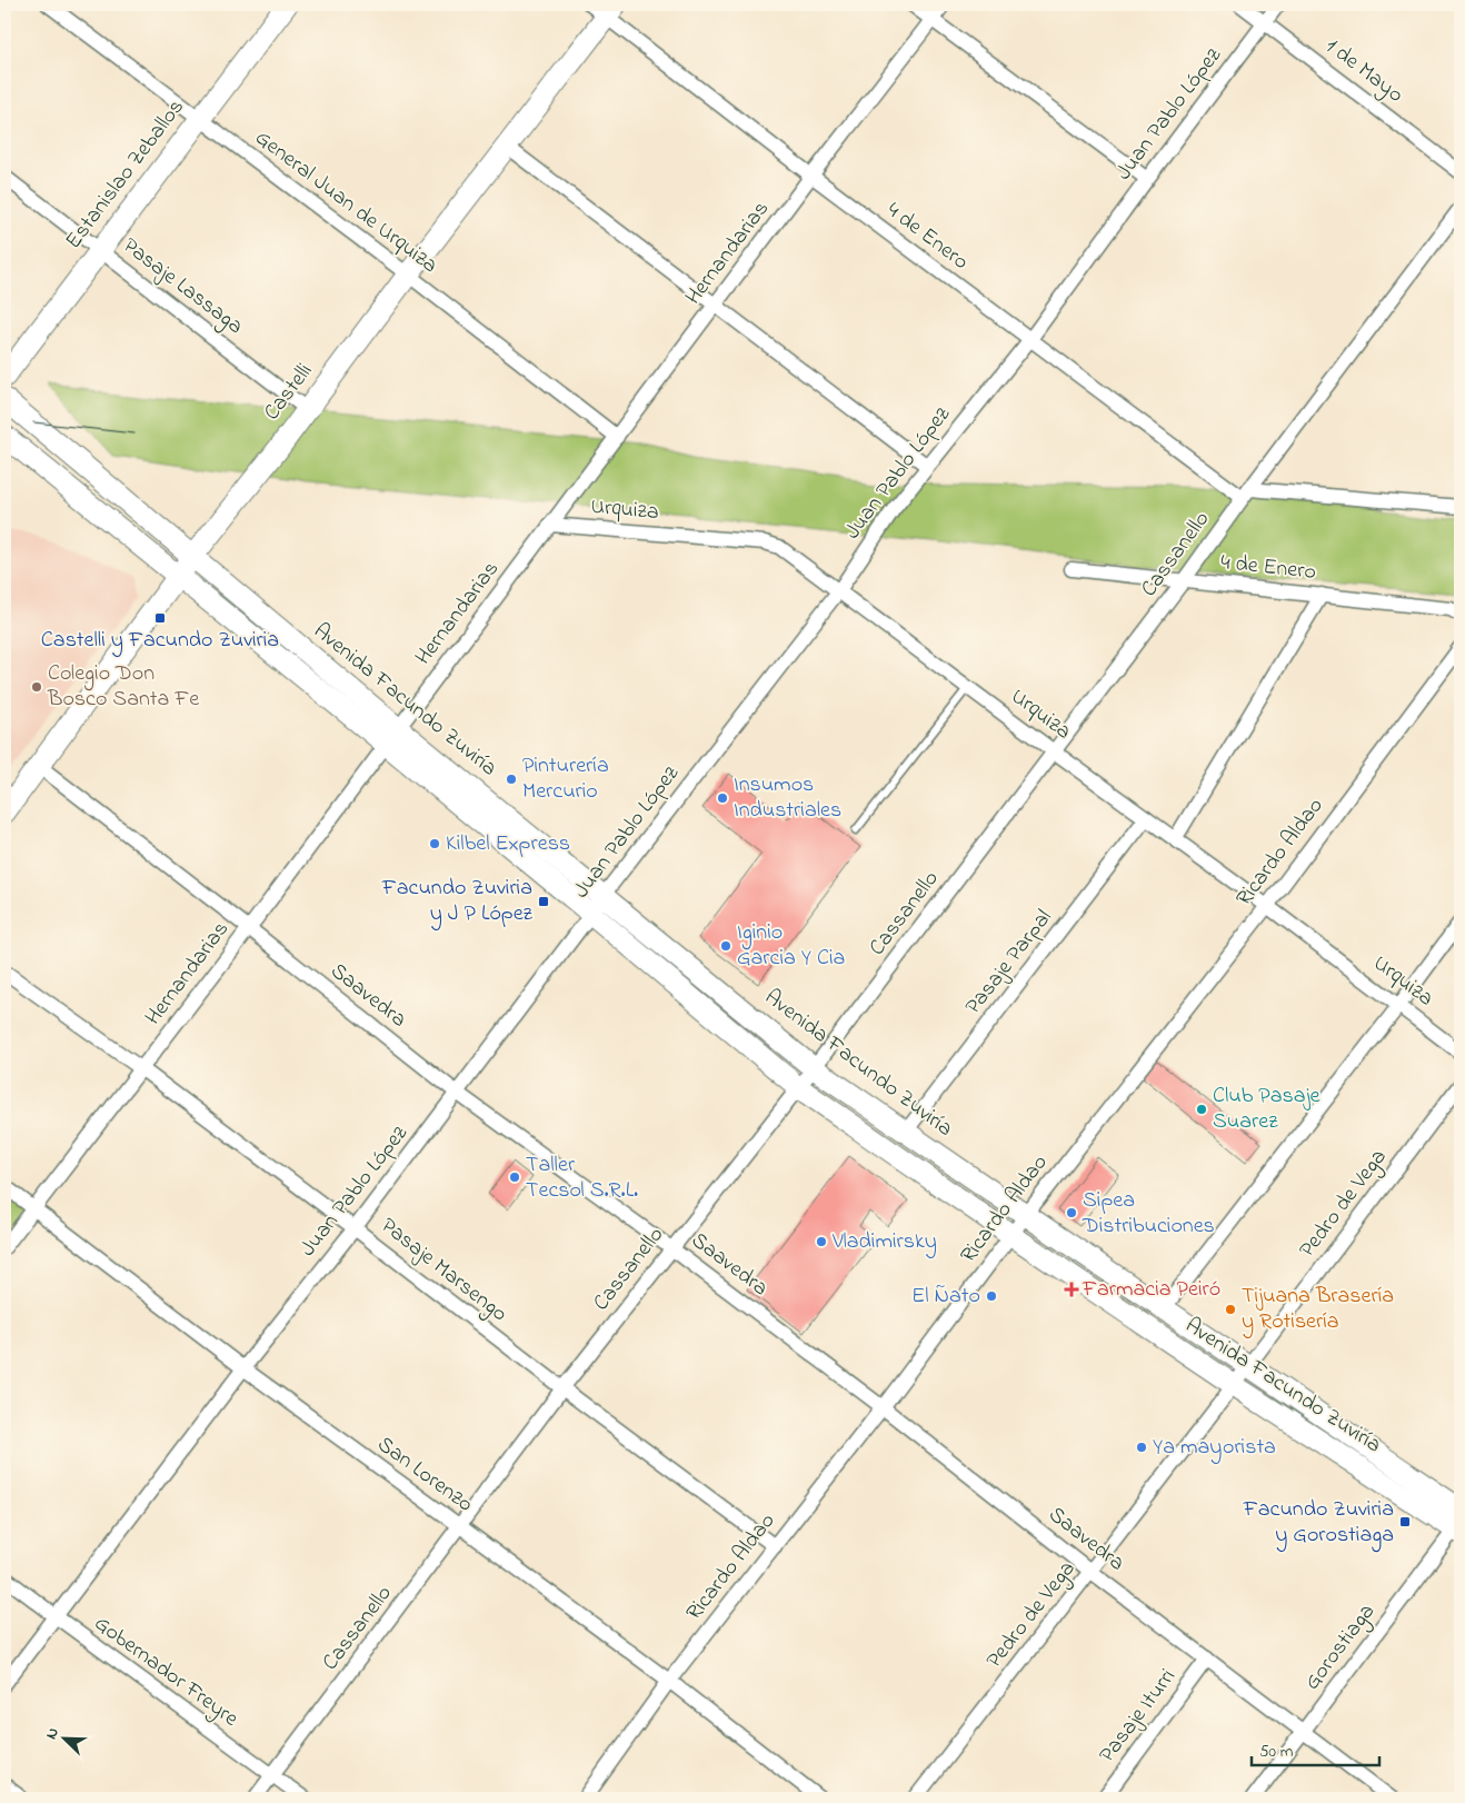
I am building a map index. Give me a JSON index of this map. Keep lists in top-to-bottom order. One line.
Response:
{"streets":{"main road":["Estanislao Zeballos","Castelli","Avenida Facundo Zuviría"],"street":["1 de Mayo","Juan Pablo López","General Juan de Urquiza","4 de Enero","Hernandarias","Pasaje Lassaga","Urquiza","Cassanello","Ricardo Aldao","Pasaje Parpal","Saavedra","Pedro de Vega","Pasaje Marsengo","San Lorenzo","Gorostiaga","Gobernador Freyre","Pasaje Iturri"]},"crossings":[["1 de Mayo","Juan Pablo López"],["Juan Pablo López","4 de Enero"],["Juan Pablo López","Urquiza"],["Juan Pablo López","Avenida Facundo Zuviría"],["Juan Pablo López","Saavedra"],["Juan Pablo López","Pasaje Marsengo"],["Juan Pablo López","San Lorenzo"],["Juan Pablo López","Gobernador Freyre"],["Estanislao Zeballos","General Juan de Urquiza"],["Estanislao Zeballos","Pasaje Lassaga"],["General Juan de Urquiza","Hernandarias"],["General Juan de Urquiza","Castelli"],["4 de Enero","Hernandarias"],["4 de Enero","Castelli"],["4 de Enero","Cassanello"],["Hernandarias","Urquiza"],["Hernandarias","Avenida Facundo Zuviría"],["Hernandarias","Saavedra"],["Hernandarias","Pasaje Marsengo"],["Hernandarias","San Lorenzo"],["Pasaje Lassaga","Castelli"],["Castelli","Avenida Facundo Zuviría"],["Castelli","Saavedra"],["Urquiza","Cassanello"],["Urquiza","Ricardo Aldao"],["Urquiza","Pasaje Parpal"],["Cassanello","Avenida Facundo Zuviría"],["Cassanello","Saavedra"],["Cassanello","Pasaje Marsengo"],["Cassanello","San Lorenzo"],["Cassanello","Gobernador Freyre"],["Avenida Facundo Zuviría","Ricardo Aldao"],["Avenida Facundo Zuviría","Pasaje Parpal"],["Avenida Facundo Zuviría","Pedro de Vega"],["Avenida Facundo Zuviría","Gorostiaga"],["Ricardo Aldao","Saavedra"],["Ricardo Aldao","Pasaje Marsengo"],["Ricardo Aldao","San Lorenzo"],["Saavedra","Pedro de Vega"],["Saavedra","Gorostiaga"],["Saavedra","Pasaje Iturri"]],"places":{"transit":["Castelli y Facundo Zuviria","Facundo Zuviria y J P López","Facundo Zuviria y Gorostiaga"],"other":["Colegio Don Bosco Santa Fe","Pinturería Mercurio","Insumos Industriales","Kilbel Express","Iginio Garcia Y Cia","Club Pasaje Suarez","Taller Tecsol S.R.L.","Sipea Distribuciones","Vladimirsky","El Ñato","Tijuana Brasería y Rotisería","Ya mayorista"],"health":["Farmacia Peiró"]},"scale_bar":"50 m","north":"top left"}
